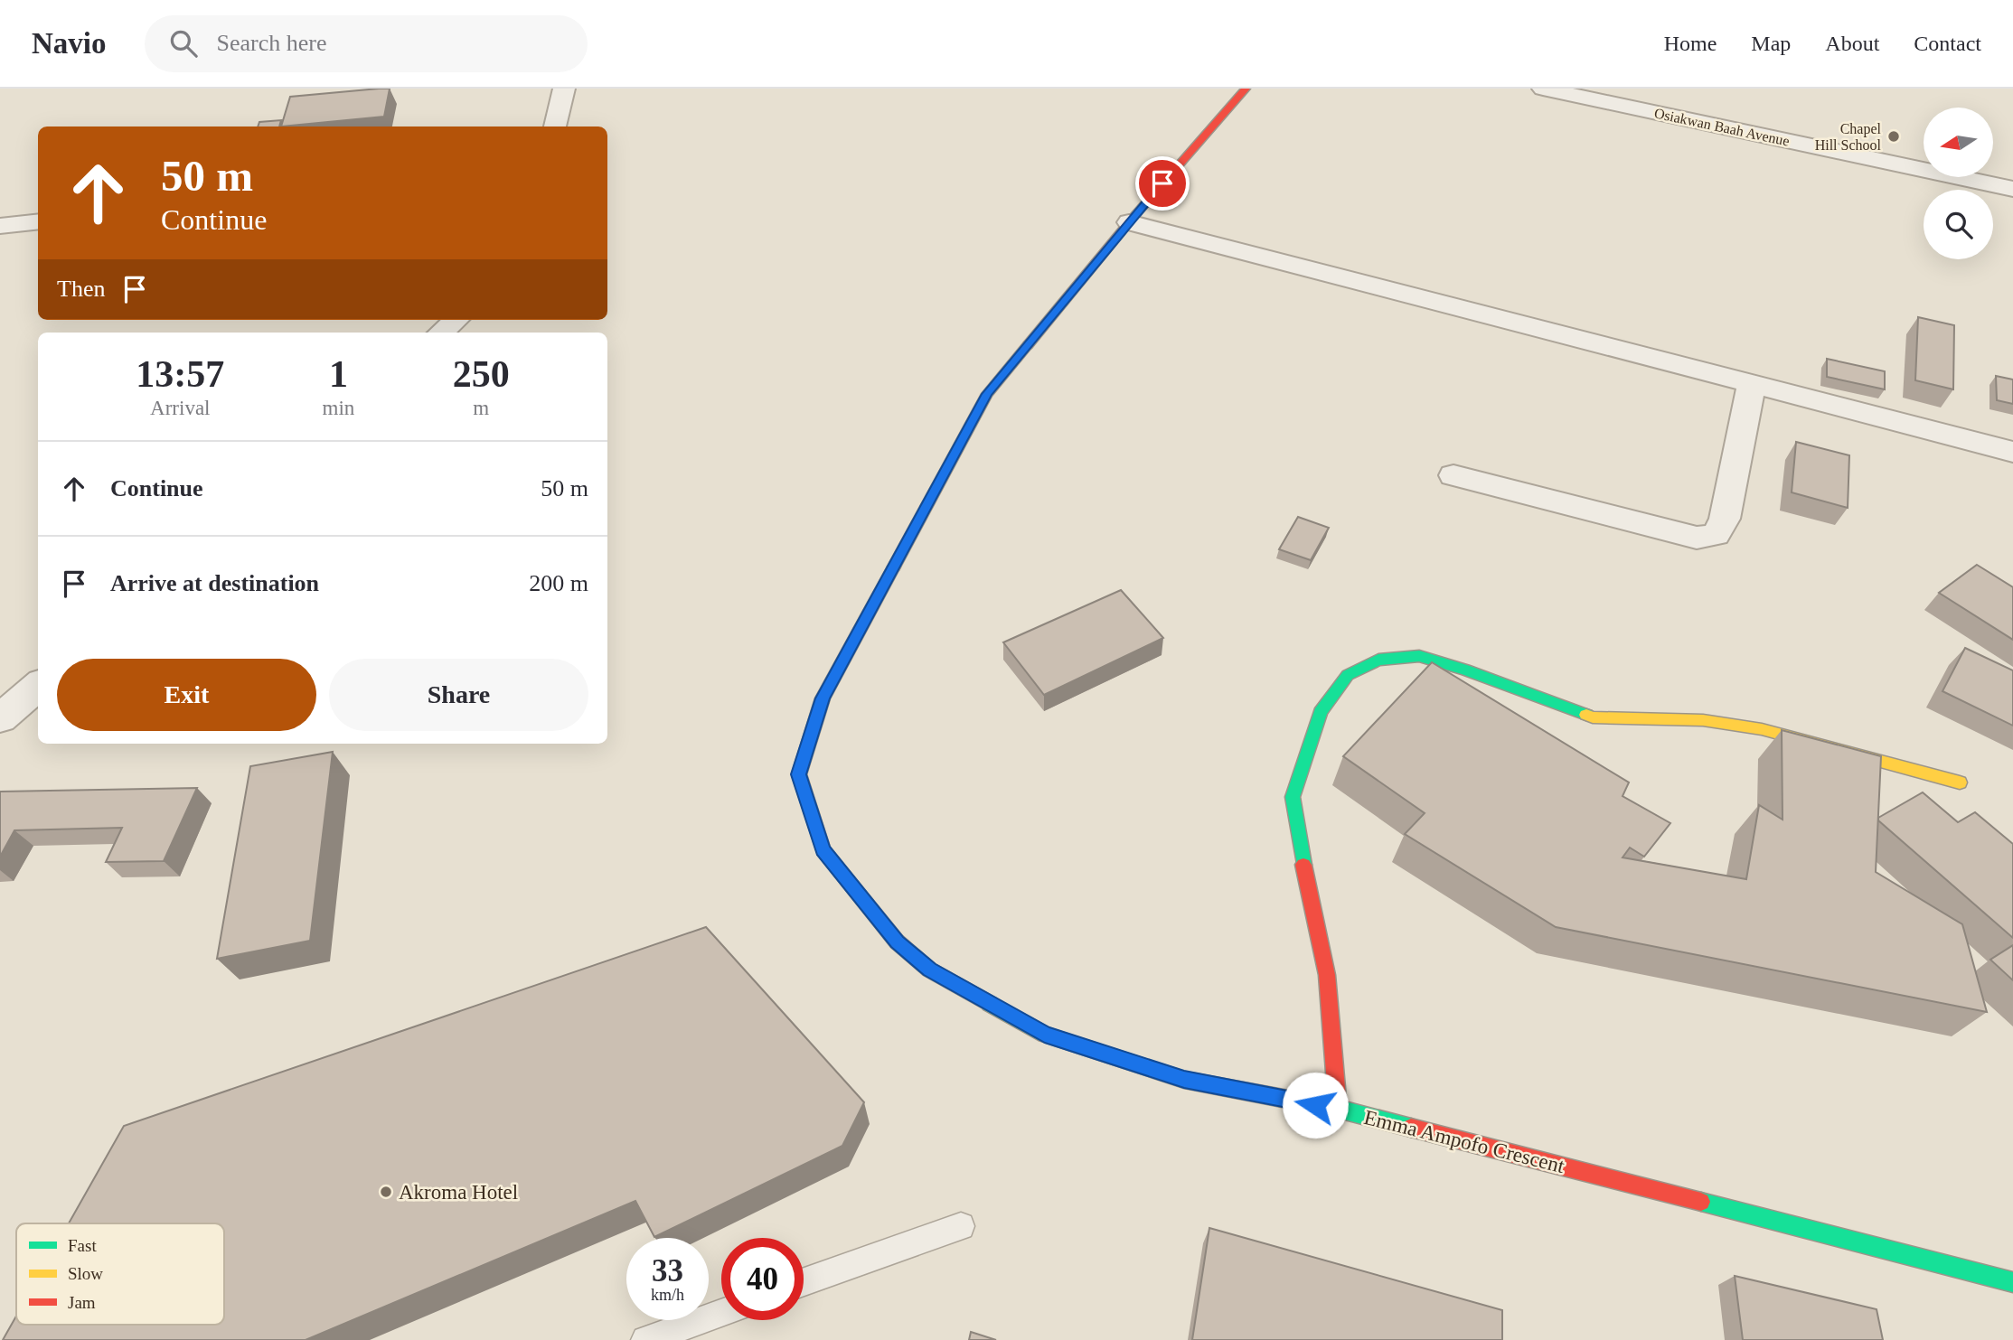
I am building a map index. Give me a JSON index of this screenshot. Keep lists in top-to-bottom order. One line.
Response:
{"streets":{"street":["Osiakwan Baah Avenue","Emma Ampofo Crescent"]},"places":["Chapel Hill School","Akroma Hotel"],"legend":["Fast","Slow","Jam"],"north":"left","page":{"header":"Navio","search":"Search here","nav":["Home","Map","About","Contact"],"turn":["50 m","Continue"],"then":"Then","eta":["13:57","Arrival","1","min","250","m"],"list":[{"name":"Continue","value":"50 m"},{"name":"Arrive at destination","value":"200 m"}],"buttons":["Exit","Share"],"speed":"33 km/h","limit":"40"}}
